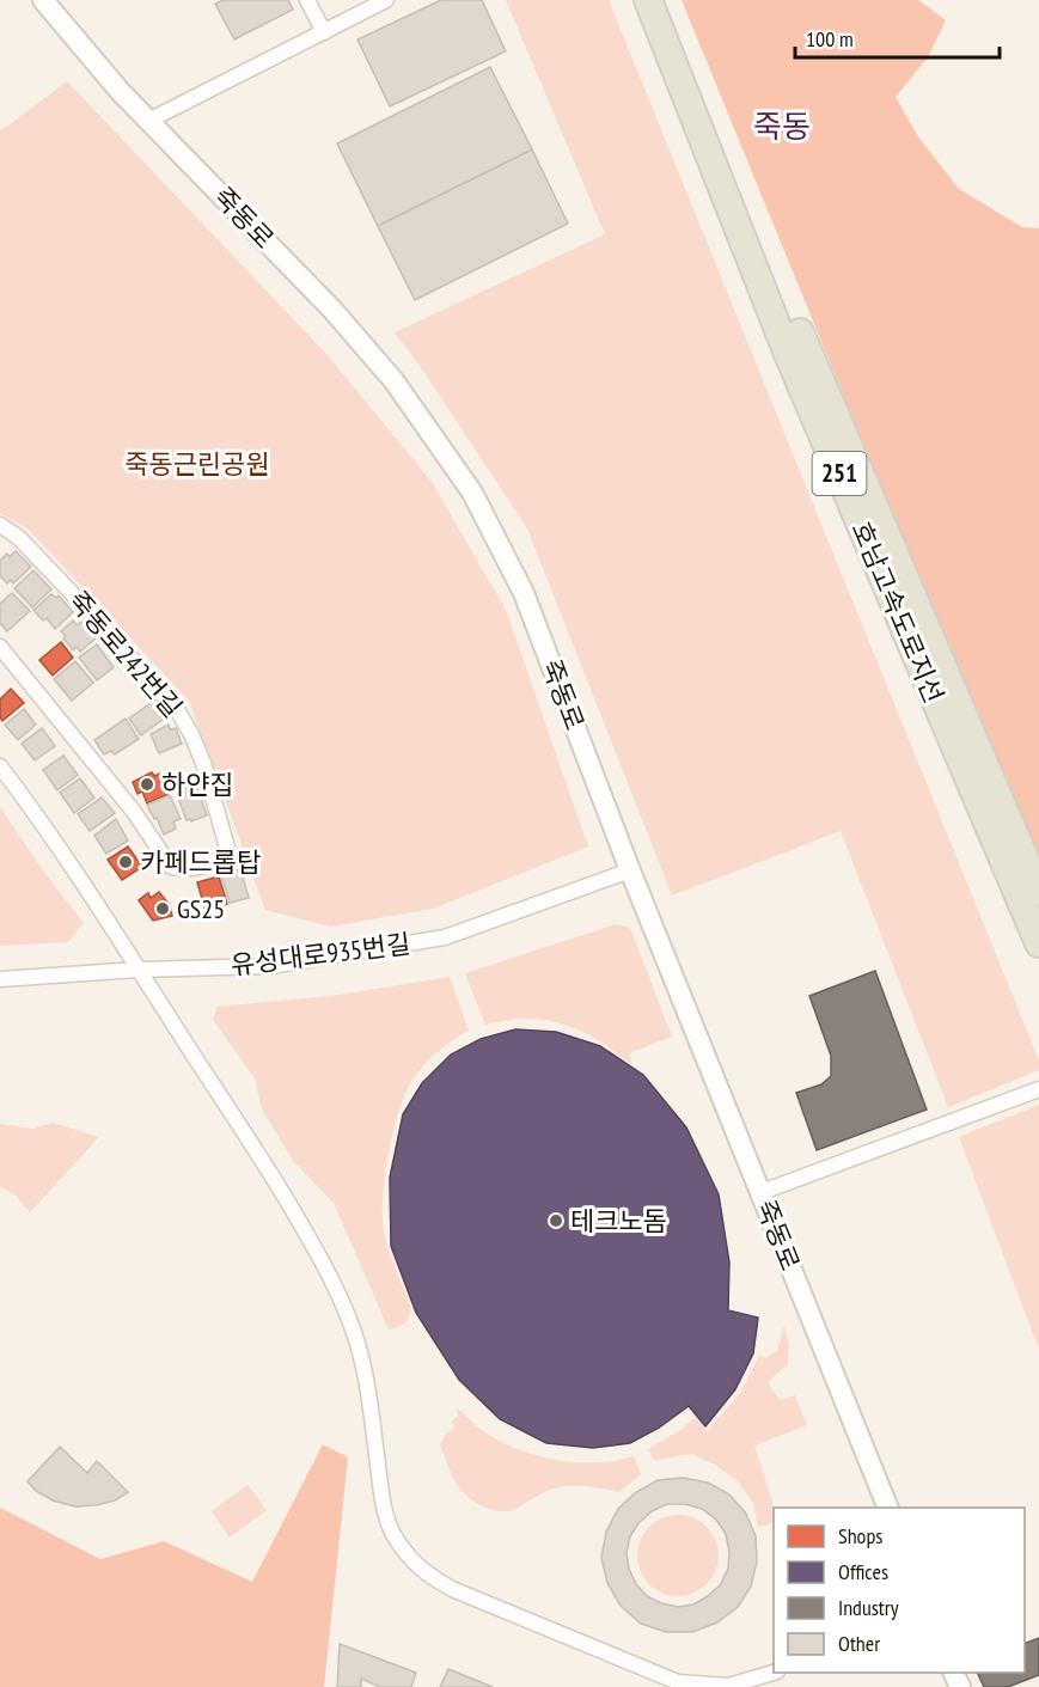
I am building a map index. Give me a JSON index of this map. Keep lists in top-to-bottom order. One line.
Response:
{"streets":{"highway":["251","호남고속도로지선"],"street":["죽동로","죽동로242번길","유성대로935번길"]},"crossings":[["죽동로","유성대로935번길"]],"districts":["죽동"],"parks":["죽동근린공원"],"places":["하얀집","카페드롭탑","GS25","테크노돔"],"legend":["Shops","Offices","Industry","Other"],"scale_bar":"100 m"}
